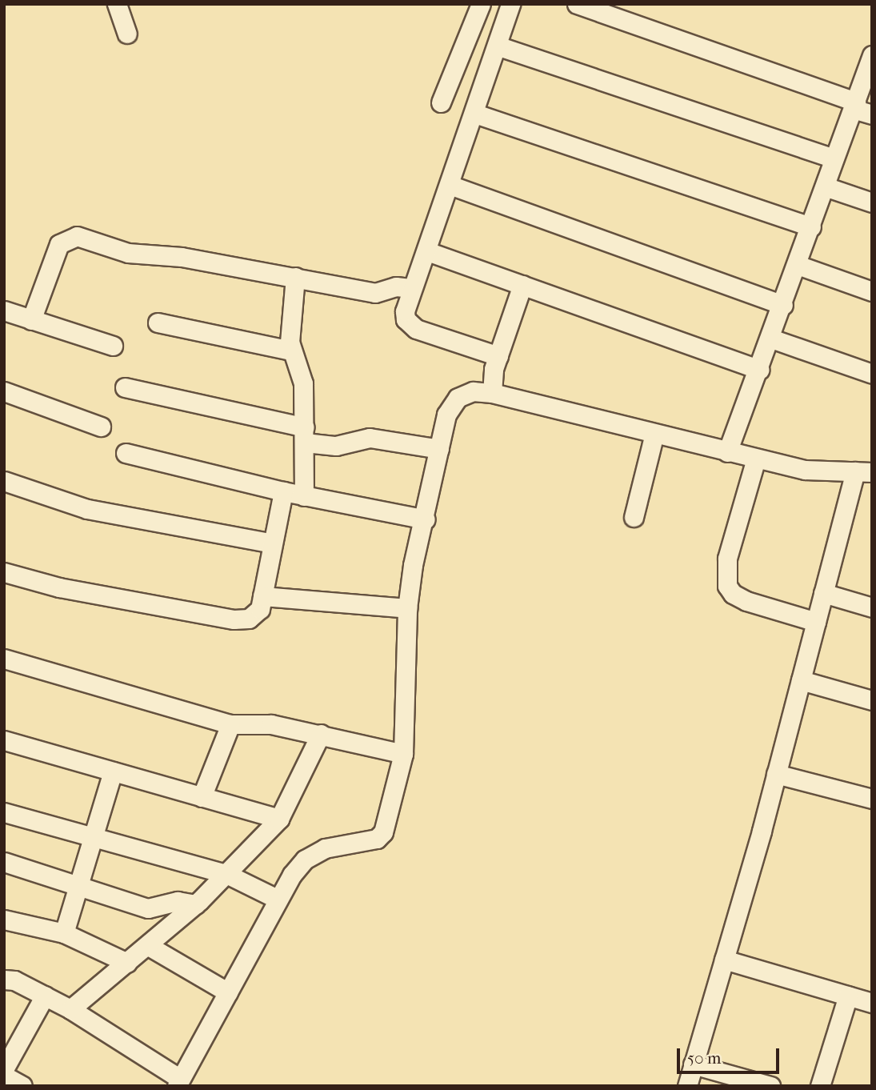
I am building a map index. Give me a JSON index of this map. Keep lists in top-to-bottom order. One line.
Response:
{"scale_bar":"50 m"}
